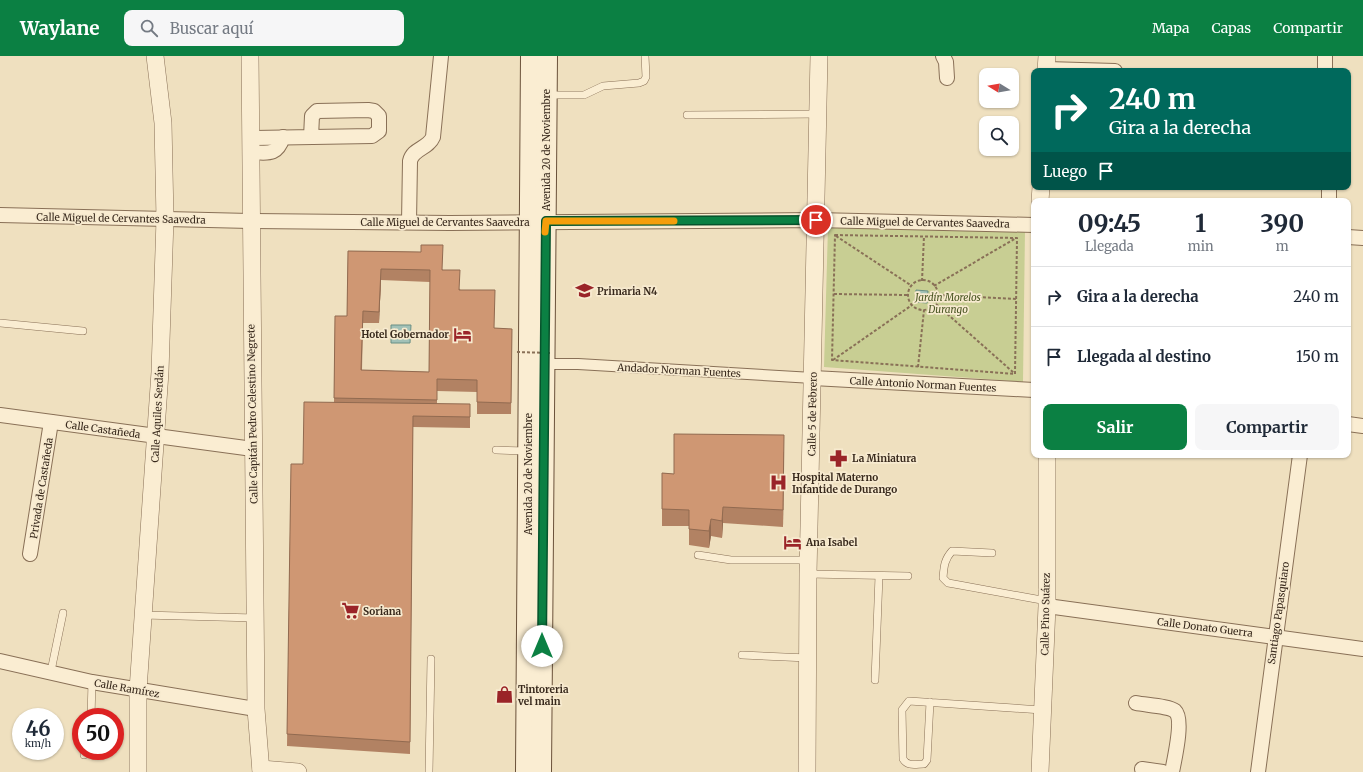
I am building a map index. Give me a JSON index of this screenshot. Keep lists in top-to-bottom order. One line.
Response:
{"streets":{"main road":["Avenida 20 de Noviembre"],"street":["Calle Miguel de Cervantes Saavedra","Andador Norman Fuentes","Calle Antonio Norman Fuentes","Calle Aquiles Serdán","Calle Capitán Pedro Celestino Negrete","Calle 5 de Febrero","Calle Castañeda","Privada de Castañeda","Santiago Papasquiaro","Calle Pino Suárez","Calle Donato Guerra","Calle Ramírez"]},"crossings":[["Avenida 20 de Noviembre","Calle Miguel de Cervantes Saavedra"],["Avenida 20 de Noviembre","Andador Norman Fuentes"],["Calle Miguel de Cervantes Saavedra","Calle Aquiles Serdán"],["Calle Miguel de Cervantes Saavedra","Calle Capitán Pedro Celestino Negrete"],["Calle Miguel de Cervantes Saavedra","Calle 5 de Febrero"],["Andador Norman Fuentes","Calle Antonio Norman Fuentes"],["Andador Norman Fuentes","Calle 5 de Febrero"],["Calle Antonio Norman Fuentes","Calle 5 de Febrero"],["Calle Aquiles Serdán","Calle Castañeda"],["Calle Aquiles Serdán","Calle Ramírez"],["Calle Capitán Pedro Celestino Negrete","Calle Castañeda"],["Calle Capitán Pedro Celestino Negrete","Calle Ramírez"],["Calle Castañeda","Privada de Castañeda"],["Santiago Papasquiaro","Calle Donato Guerra"],["Calle Pino Suárez","Calle Donato Guerra"]],"parks":["Jardín Morelos Durango"],"places":{"school or university":["Primaria N4"],"hotel":["Hotel Gobernador","Ana Isabel"],"pharmacy":["La Miniatura"],"hospital":["Hospital Materno Infantide de Durango"],"supermarket":["Soriana"],"shop":["Tintoreria vel main"]},"north":"left","page":{"header":"Waylane","search":"Buscar aquí","nav":["Mapa","Capas","Compartir"],"turn":["240 m","Gira a la derecha"],"then":"Luego","eta":["09:45","Llegada","1","min","390","m"],"list":[{"name":"Gira a la derecha","value":"240 m"},{"name":"Llegada al destino","value":"150 m"}],"buttons":["Salir","Compartir"],"speed":"46 km/h","limit":"50"}}
